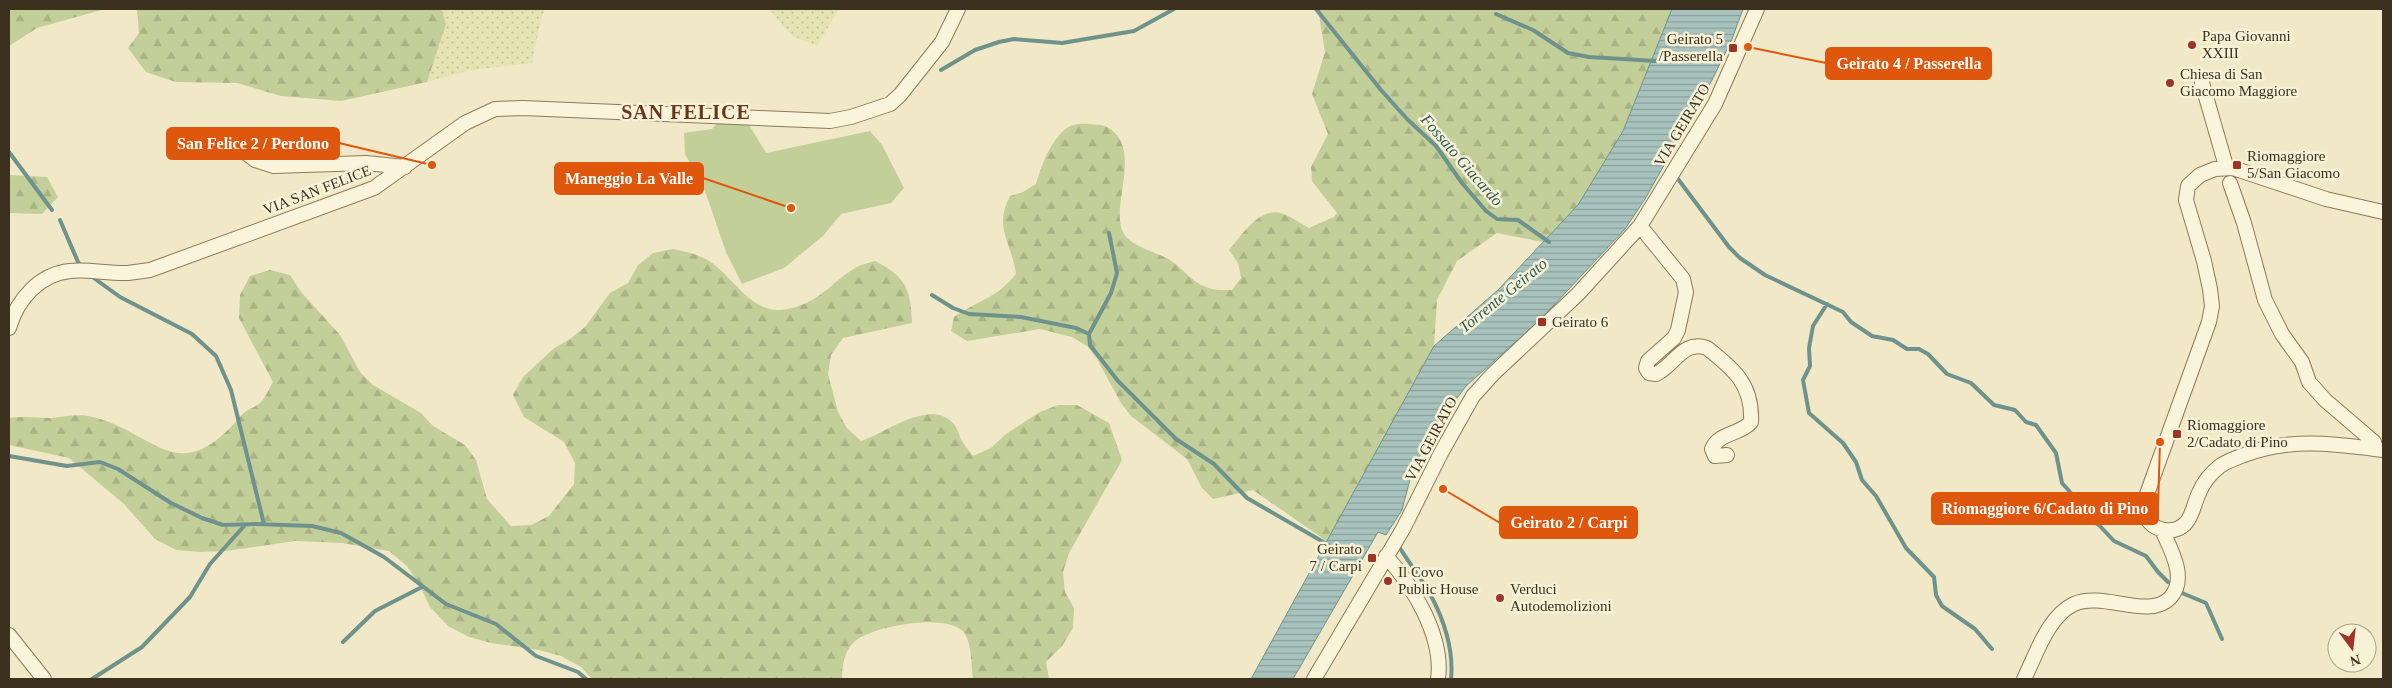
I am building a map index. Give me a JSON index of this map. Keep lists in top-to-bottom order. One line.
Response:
{"streets":{"street":["VIA GEIRATO","VIA SAN FELICE"]},"districts":["SAN FELICE"],"water":["Fossato Giacardo","Torrente Geirato"],"places":{"other":["Papa Giovanni XXIII","Geirato 4 / Passerella","Chiesa di San Giacomo Maggiore","San Felice 2 / Perdono","Maneggio La Valle","Riomaggiore 6/Cadato di Pino","Geirato 2 / Carpi","Il Covo Public House","Verduci Autodemolizioni"],"transit":["Geirato 5 /Passerella","Riomaggiore 5/San Giacomo","Geirato 6","Riomaggiore 2/Cadato di Pino","Geirato 7 / Carpi"]},"north":"bottom"}
